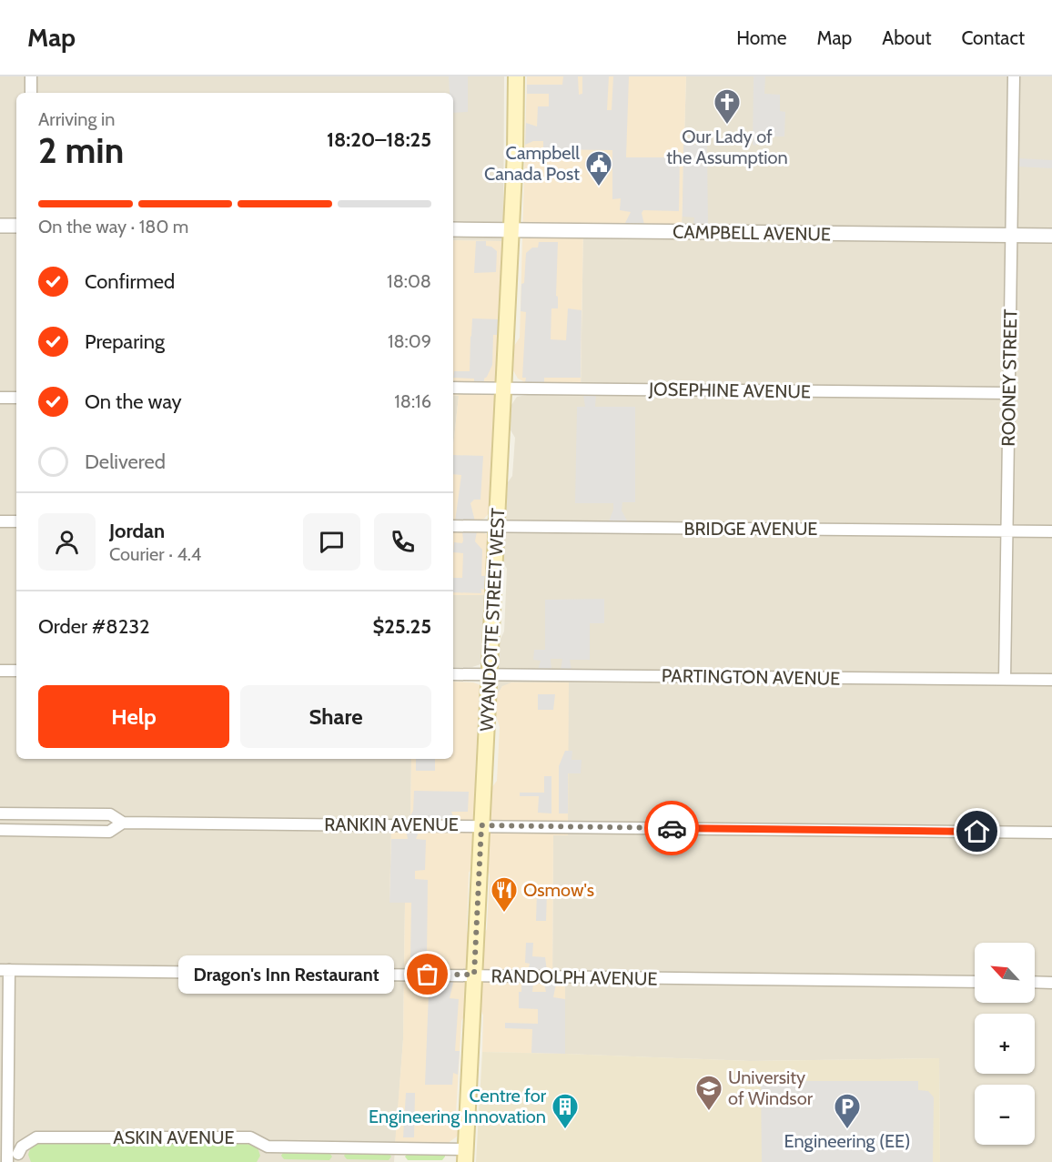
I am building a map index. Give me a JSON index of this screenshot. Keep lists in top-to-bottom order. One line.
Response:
{"streets":{"main road":["WYANDOTTE STREET WEST"],"street":["CAMPBELL AVENUE","ROONEY STREET","JOSEPHINE AVENUE","BRIDGE AVENUE","PARTINGTON AVENUE","RANKIN AVENUE","RANDOLPH AVENUE","ASKIN AVENUE"]},"crossings":[["CAMPBELL AVENUE","ROONEY STREET"],["CAMPBELL AVENUE","WYANDOTTE STREET WEST"],["ROONEY STREET","JOSEPHINE AVENUE"],["ROONEY STREET","BRIDGE AVENUE"],["ROONEY STREET","PARTINGTON AVENUE"],["JOSEPHINE AVENUE","WYANDOTTE STREET WEST"],["BRIDGE AVENUE","WYANDOTTE STREET WEST"],["WYANDOTTE STREET WEST","PARTINGTON AVENUE"],["WYANDOTTE STREET WEST","RANKIN AVENUE"],["WYANDOTTE STREET WEST","RANDOLPH AVENUE"],["WYANDOTTE STREET WEST","ASKIN AVENUE"]],"places":{"church":["Our Lady of the Assumption"],"public building":["Campbell Canada Post"],"restaurant":["Osmow's"],"other":["Dragon's Inn Restaurant"],"school or university":["University of Windsor"],"building":["Centre for Engineering Innovation"],"parking":["Engineering (EE)"]},"north":"top left","page":{"header":"Map","nav":["Home","Map","About","Contact"],"heading":["2 min","Arriving in","18:20–18:25"],"panel":["Jordan","Courier · 4.4","Order #8232","$25.25"],"bar":"On the way · 180 m","list":[["Confirmed","18:08"],["Preparing","18:09"],["On the way","18:16"],"Delivered"],"buttons":["Help","Share"],"map_buttons":["+","−"],"bubble":"Dragon's Inn Restaurant"}}
